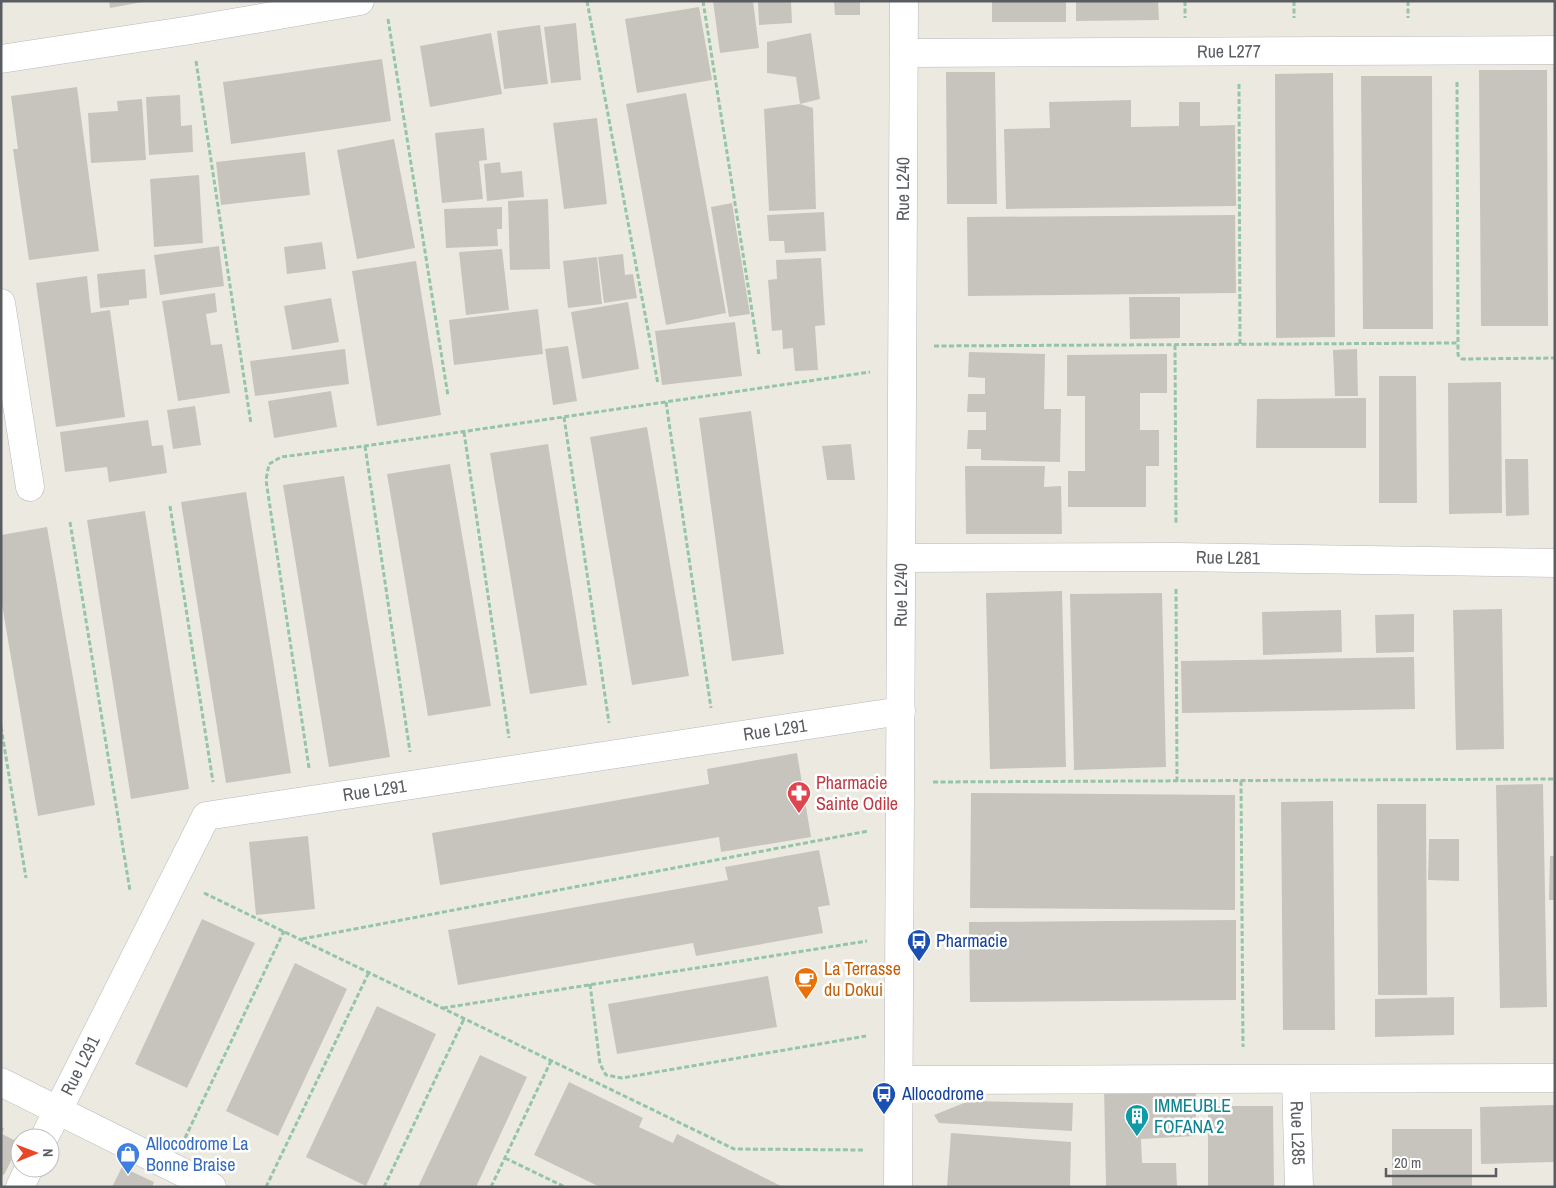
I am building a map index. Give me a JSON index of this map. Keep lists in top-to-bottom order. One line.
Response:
{"streets":{"street":["Rue L277","Rue L240","Rue L281","Rue L291","Rue L285"]},"crossings":[["Rue L277","Rue L240"],["Rue L240","Rue L281"],["Rue L240","Rue L291"]],"places":{"pharmacy":["Pharmacie Sainte Odile"],"bus stop":["Pharmacie","Allocodrome"],"cafe":["La Terrasse du Dokui"],"building":["IMMEUBLE FOFANA 2"],"shop":["Allocodrome La Bonne Braise"]},"scale_bar":"20 m","north":"right"}
